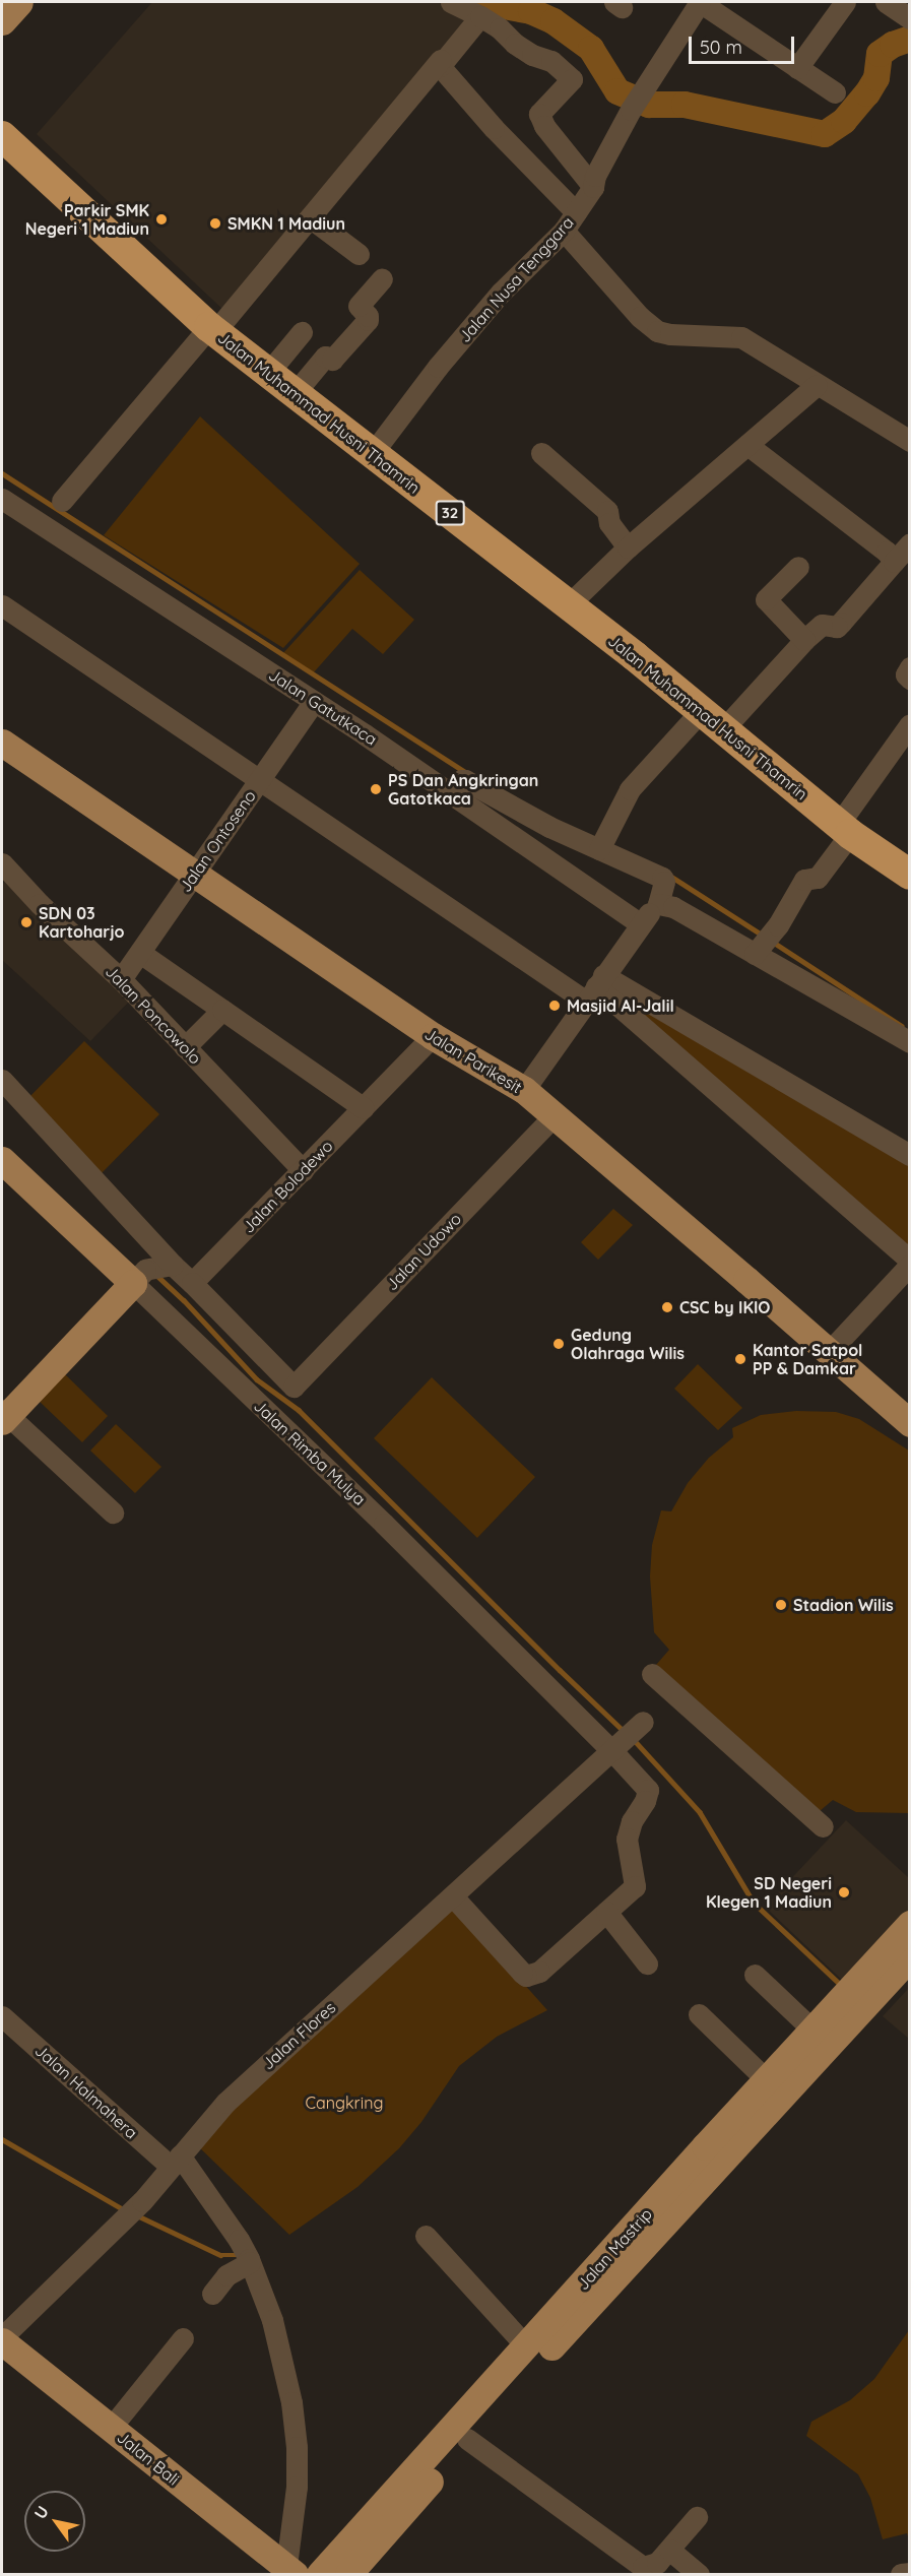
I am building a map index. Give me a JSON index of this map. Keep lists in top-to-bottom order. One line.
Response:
{"streets":{"highway":["Jalan Muhammad Husni Thamrin","32"],"main road":["Jalan Parikesit","Jalan Rimba Mulya","Jalan Mastrip","Jalan Bali"],"street":["Jalan Nusa Tenggara","Jalan Gatutkaca","Jalan Ontoseno","Jalan Poncowolo","Jalan Bolodewo","Jalan Udowo","Jalan Flores","Jalan Halmahera"]},"crossings":[["Jalan Nusa Tenggara","Jalan Muhammad Husni Thamrin"],["Jalan Gatutkaca","Jalan Ontoseno"],["Jalan Ontoseno","Jalan Poncowolo"],["Jalan Ontoseno","Jalan Parikesit"],["Jalan Poncowolo","Jalan Bolodewo"],["Jalan Parikesit","Jalan Bolodewo"],["Jalan Parikesit","Jalan Udowo"],["Jalan Bolodewo","Jalan Udowo"],["Jalan Rimba Mulya","Jalan Flores"],["Jalan Flores","Jalan Halmahera"],["Jalan Flores","Jalan Bali"],["Jalan Halmahera","Jalan Bali"]],"parks":["Cangkring"],"places":["Parkir SMK Negeri 1 Madiun","SMKN 1 Madiun","PS Dan Angkringan Gatotkaca","SDN 03 Kartoharjo","Masjid Al-Jalil","CSC by IKIO","Gedung Olahraga Wilis","Kantor Satpol PP & Damkar","Stadion Wilis","SD Negeri Klegen 1 Madiun"],"scale_bar":"50 m","north":"top left"}
